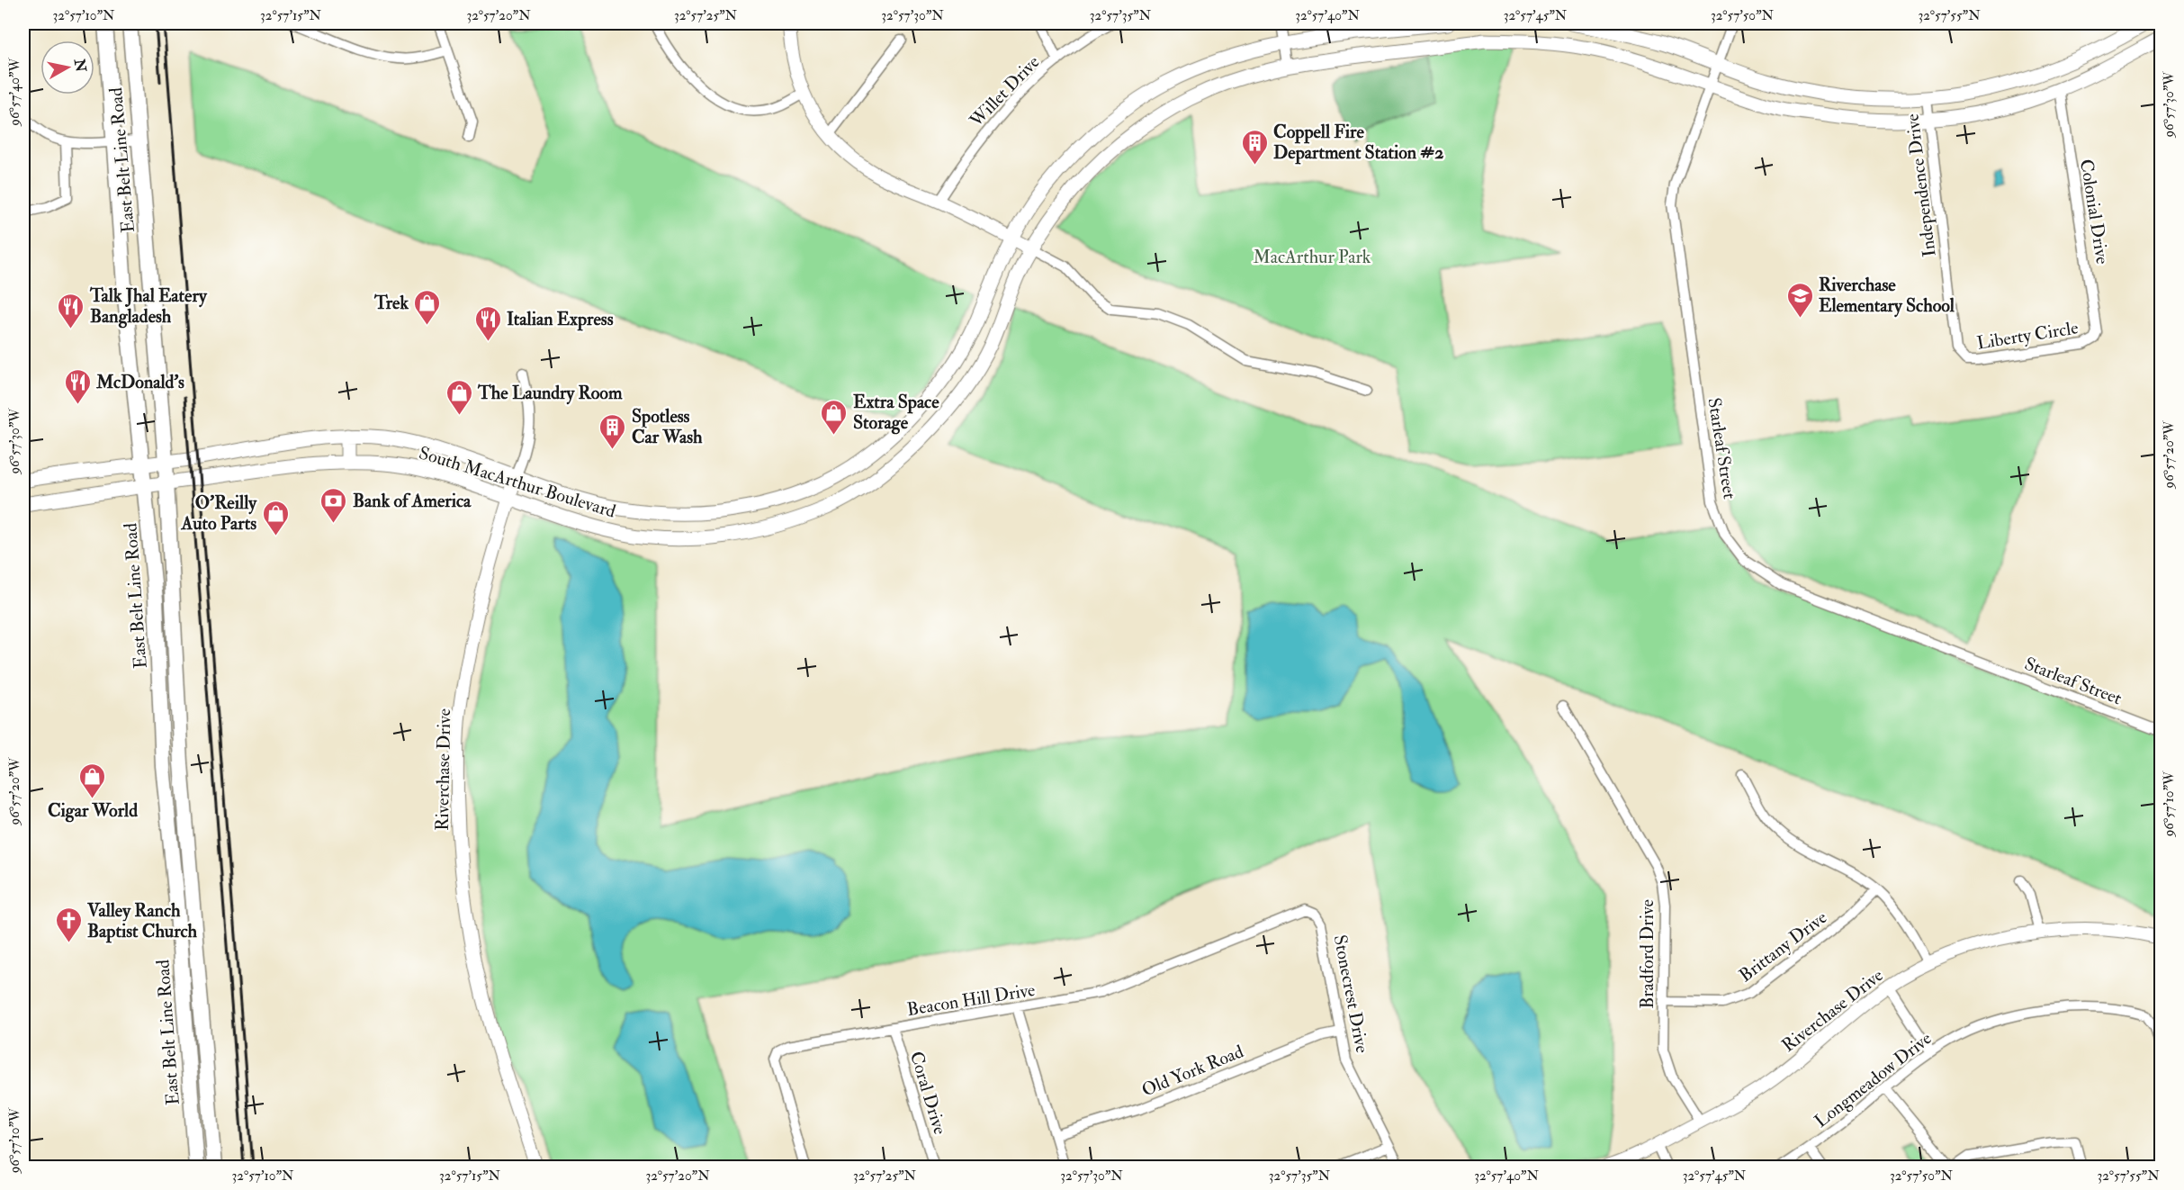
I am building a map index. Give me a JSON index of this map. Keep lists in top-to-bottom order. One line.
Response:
{"streets":{"main road":["East Belt Line Road","South MacArthur Boulevard"],"street":["Willet Drive","Independence Drive","Colonial Drive","Liberty Circle","Starleaf Street","Riverchase Drive","Brittany Drive","Bradford Drive","Stonecrest Drive","Beacon Hill Drive","Old York Road","Longmeadow Drive","Coral Drive"]},"crossings":[["East Belt Line Road","South MacArthur Boulevard"],["Independence Drive","Liberty Circle"],["Independence Drive","South MacArthur Boulevard"],["Colonial Drive","Liberty Circle"],["Colonial Drive","South MacArthur Boulevard"],["Starleaf Street","South MacArthur Boulevard"],["South MacArthur Boulevard","Riverchase Drive"],["Riverchase Drive","Bradford Drive"],["Brittany Drive","Bradford Drive"],["Stonecrest Drive","Beacon Hill Drive"],["Stonecrest Drive","Old York Road"],["Beacon Hill Drive","Coral Drive"]],"parks":["MacArthur Park"],"places":{"building":["Coppell Fire Department Station #2","Spotless Car Wash"],"school or university":["Riverchase Elementary School"],"shop":["Trek","The Laundry Room","Extra Space Storage","O'Reilly Auto Parts","Cigar World"],"restaurant":["Talk Jhal Eatery Bangladesh","Italian Express","McDonald's"],"bank":["Bank of America"],"church":["Valley Ranch Baptist Church"]},"north":"right","coordinates":["32°57'10\"N","32°57'15\"N","32°57'20\"N","32°57'25\"N","32°57'30\"N","32°57'35\"N","32°57'40\"N","32°57'45\"N","32°57'50\"N","32°57'55\"N","96°57'40\"W","96°57'30\"W","96°57'20\"W","96°57'10\"W"]}
